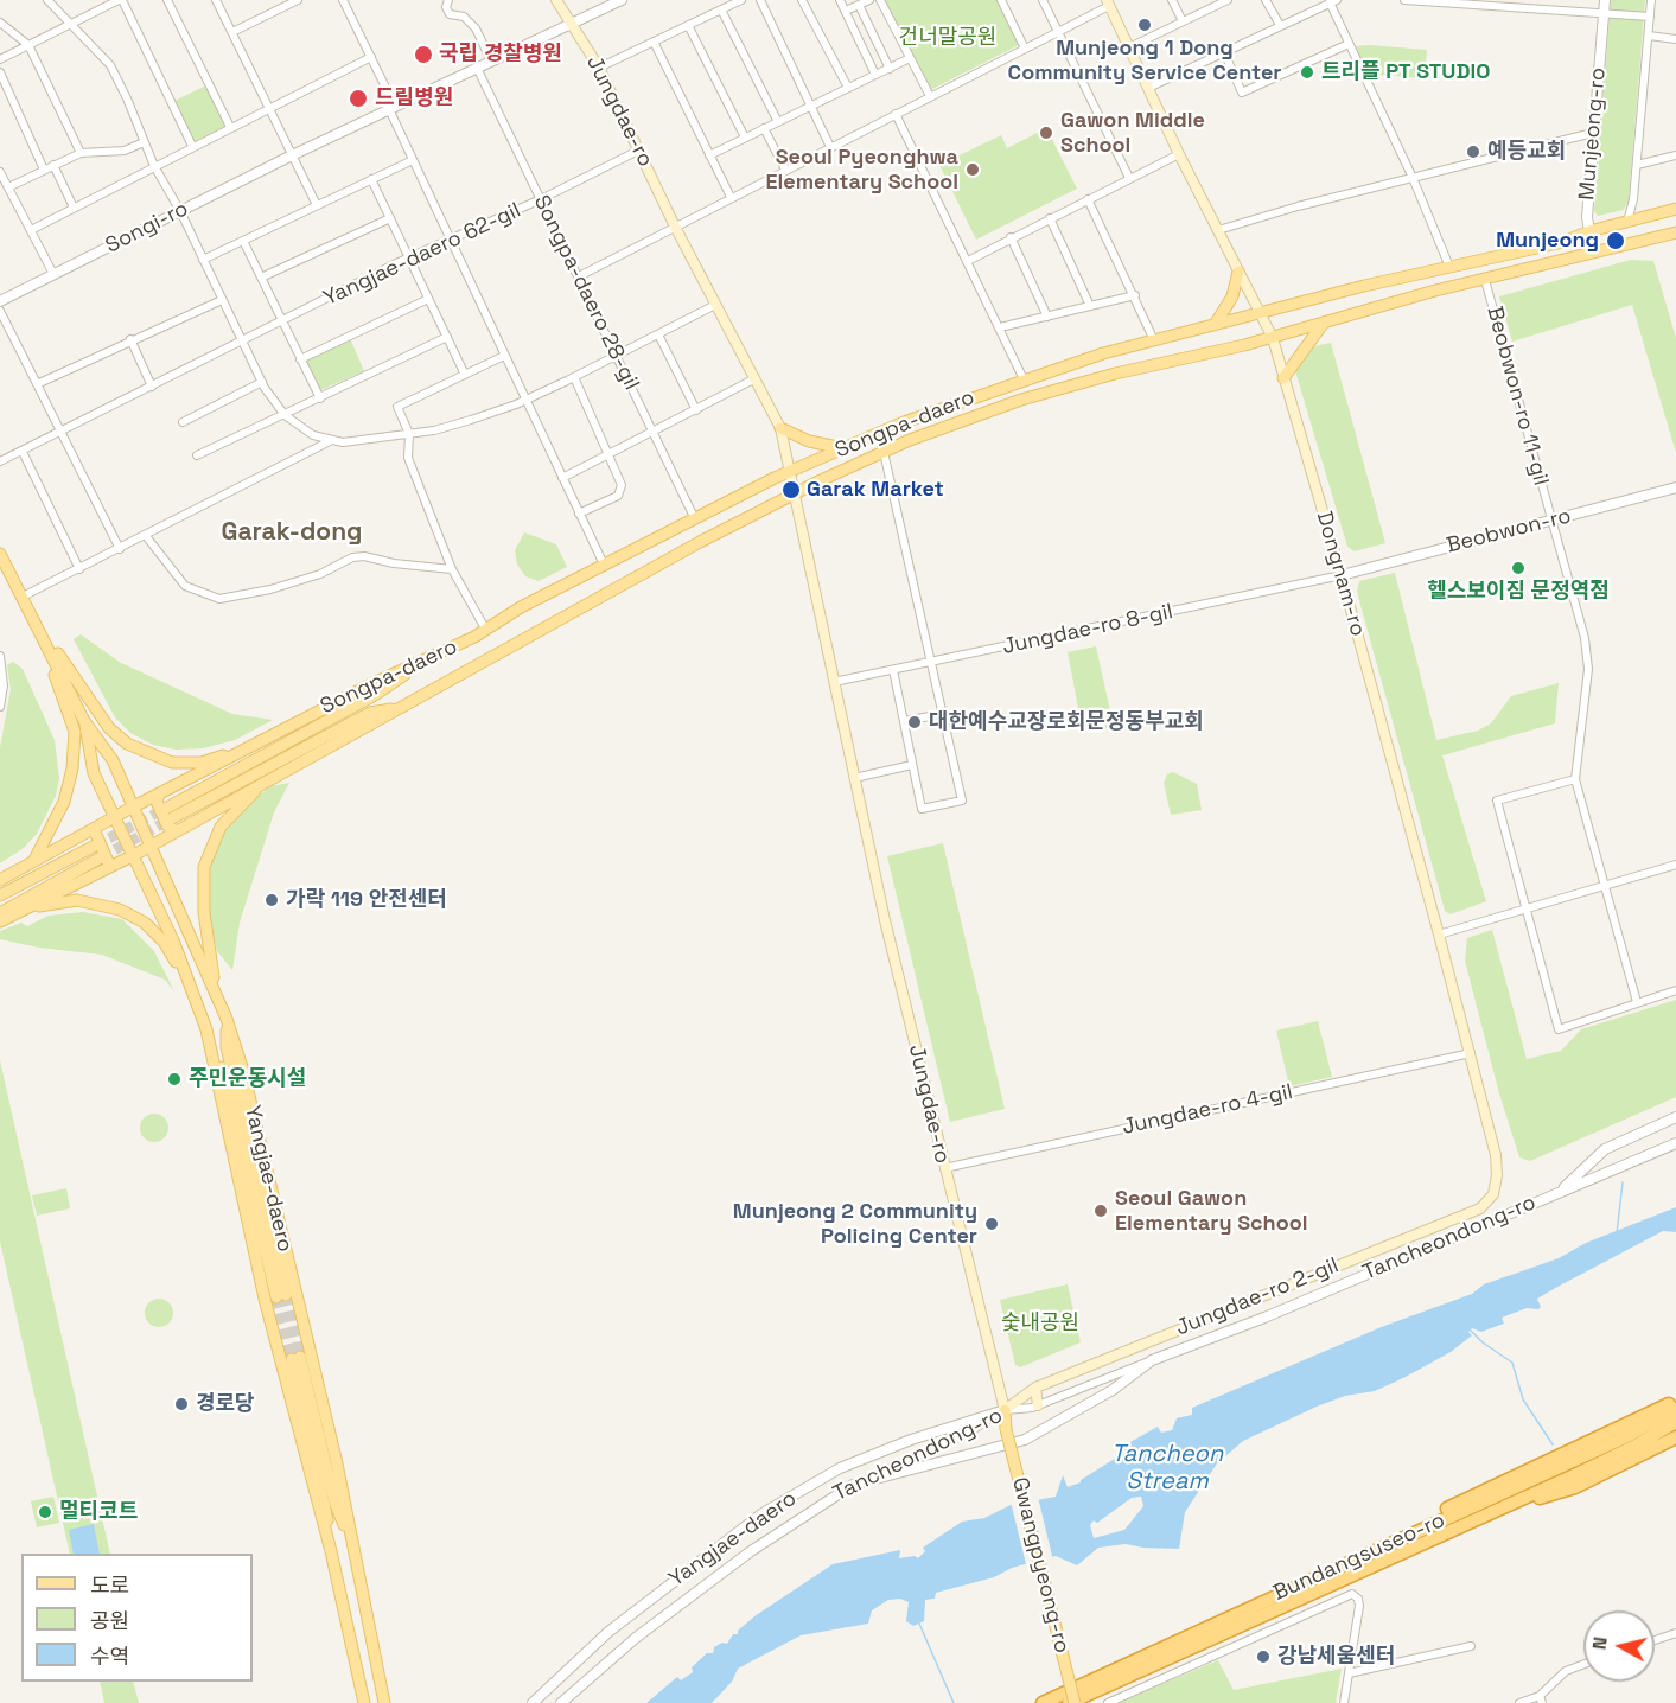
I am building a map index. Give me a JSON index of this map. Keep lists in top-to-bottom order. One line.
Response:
{"streets":{"highway":["Bundangsuseo-ro"],"main road":["Jungdae-ro","Songpa-daero","Dongnam-ro","Yangjae-daero","Jungdae-ro 2-gil","Gwangpyeong-ro"],"street":["Munjeong-ro","Songi-ro","Yangjae-daero 62-gil","Songpa-daero 28-gil","Beobwon-ro 11-gil","Beobwon-ro","Jungdae-ro 8-gil","Jungdae-ro 4-gil","Tancheondong-ro"]},"crossings":[["Jungdae-ro","Songi-ro"],["Jungdae-ro","Yangjae-daero 62-gil"],["Jungdae-ro","Songpa-daero"],["Jungdae-ro","Jungdae-ro 8-gil"],["Jungdae-ro","Jungdae-ro 4-gil"],["Jungdae-ro","Yangjae-daero"],["Jungdae-ro","Tancheondong-ro"],["Jungdae-ro","Jungdae-ro 2-gil"],["Jungdae-ro","Gwangpyeong-ro"],["Munjeong-ro","Songpa-daero"],["Songi-ro","Songpa-daero 28-gil"],["Yangjae-daero 62-gil","Songpa-daero 28-gil"],["Songpa-daero 28-gil","Songpa-daero"],["Beobwon-ro 11-gil","Songpa-daero"],["Beobwon-ro 11-gil","Beobwon-ro"],["Songpa-daero","Dongnam-ro"],["Songpa-daero","Yangjae-daero"],["Beobwon-ro","Dongnam-ro"],["Beobwon-ro","Jungdae-ro 8-gil"],["Dongnam-ro","Jungdae-ro 8-gil"],["Dongnam-ro","Jungdae-ro 4-gil"],["Dongnam-ro","Jungdae-ro 2-gil"],["Yangjae-daero","Tancheondong-ro"],["Yangjae-daero","Jungdae-ro 2-gil"],["Tancheondong-ro","Jungdae-ro 2-gil"]],"districts":["Garak-dong"],"water":["Tancheon Stream"],"parks":["건너말공원","숯내공원"],"places":["Munjeong 1 Dong Community Service Center","국립 경찰병원","트리플 PT STUDIO","드림병원","Gawon Middle School","예등교회","Seoul Pyeonghwa Elementary School","Munjeong","Garak Market","헬스보이짐 문정역점","대한예수교장로회문정동부교회","가락 119 안전센터","주민운동시설","Seoul Gawon Elementary School","Munjeong 2 Community Policing Center","경로당","멀티코트","강남세움센터"],"legend":["도로","공원","수역"],"north":"left"}
